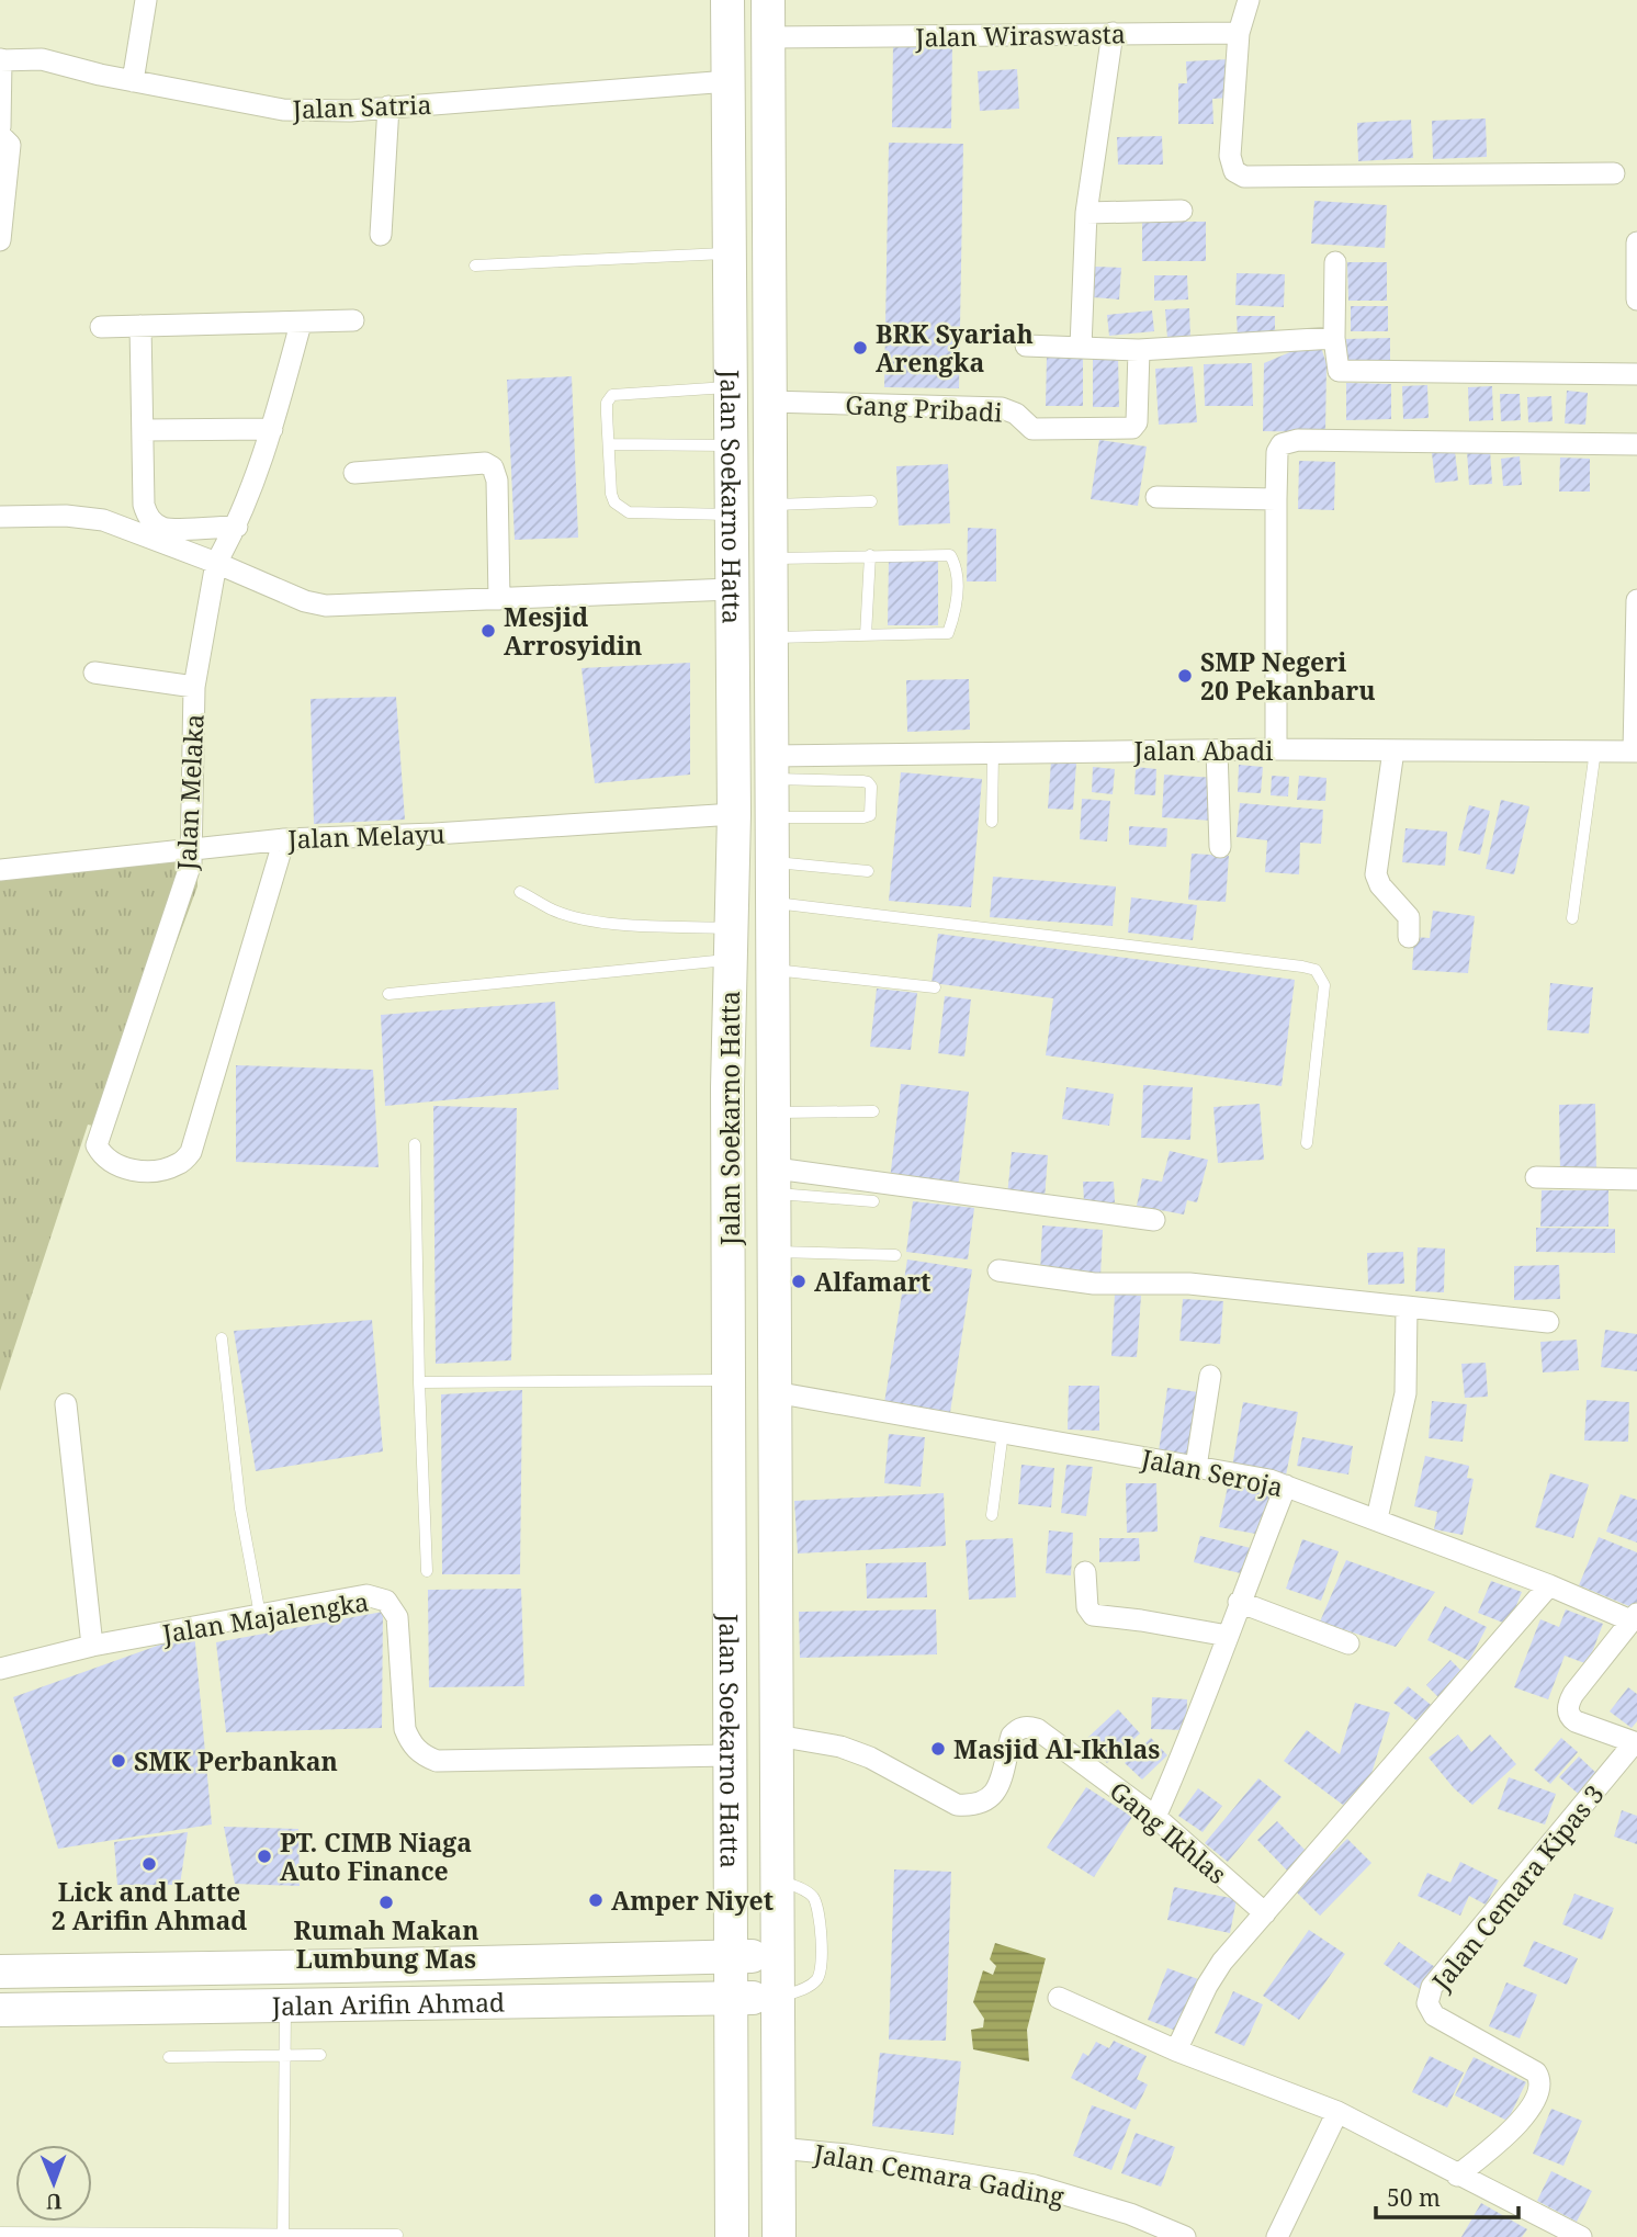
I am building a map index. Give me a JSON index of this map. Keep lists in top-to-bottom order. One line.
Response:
{"streets":{"main road":["Jalan Soekarno Hatta","Jalan Arifin Ahmad"],"street":["Jalan Wiraswasta","Jalan Satria","Gang Pribadi","Jalan Abadi","Jalan Melaka","Jalan Melayu","Jalan Seroja","Jalan Majalengka","Gang Ikhlas","Jalan Cemara Kipas 3","Jalan Cemara Gading"]},"crossings":[["Jalan Wiraswasta","Jalan Soekarno Hatta"],["Jalan Satria","Jalan Soekarno Hatta"],["Gang Pribadi","Jalan Soekarno Hatta"],["Jalan Soekarno Hatta","Jalan Abadi"],["Jalan Soekarno Hatta","Jalan Melayu"],["Jalan Soekarno Hatta","Jalan Seroja"],["Jalan Soekarno Hatta","Jalan Majalengka"],["Jalan Soekarno Hatta","Gang Ikhlas"],["Jalan Soekarno Hatta","Jalan Arifin Ahmad"],["Jalan Soekarno Hatta","Jalan Cemara Gading"],["Jalan Melaka","Jalan Melayu"],["Jalan Seroja","Jalan Cemara Kipas 3"]],"places":["BRK Syariah Arengka","Mesjid Arrosyidin","SMP Negeri 20 Pekanbaru","Alfamart","Masjid Al-Ikhlas","SMK Perbankan","PT. CIMB Niaga Auto Finance","Lick and Latte 2 Arifin Ahmad","Amper Niyet","Rumah Makan Lumbung Mas"],"scale_bar":"50 m","north":"bottom"}
